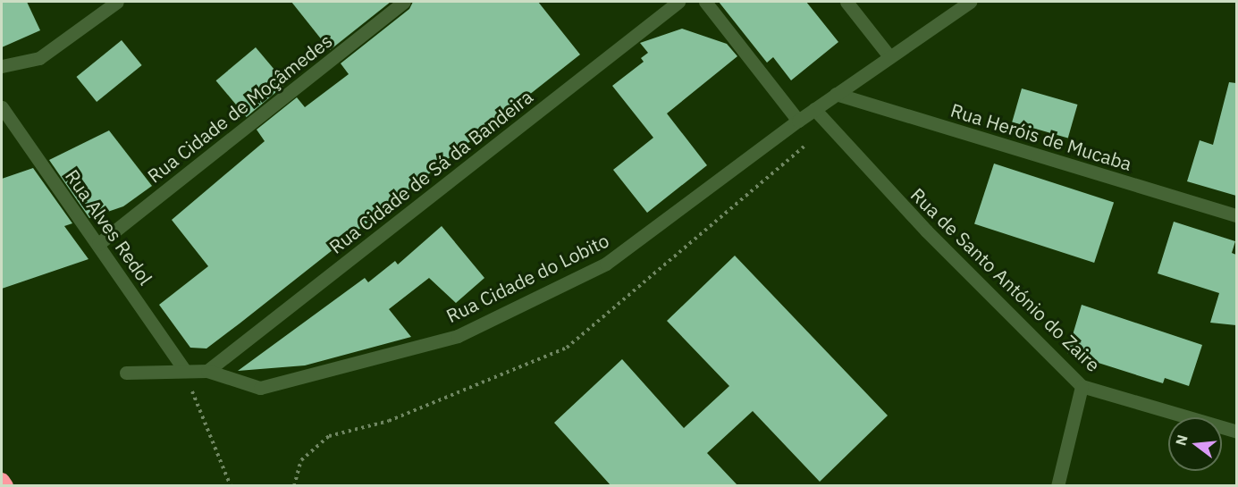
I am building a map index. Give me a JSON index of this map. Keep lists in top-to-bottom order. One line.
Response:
{"streets":{"street":["Rua Cidade de Moçâmedes","Rua Heróis de Mucaba","Rua Cidade de Sá da Bandeira","Rua Alves Redol","Rua Cidade do Lobito","Rua de Santo António do Zaire"]},"crossings":[["Rua Cidade de Moçâmedes","Rua Alves Redol"],["Rua Heróis de Mucaba","Rua Cidade do Lobito"],["Rua Cidade de Sá da Bandeira","Rua Cidade do Lobito"],["Rua Alves Redol","Rua Cidade do Lobito"],["Rua Cidade do Lobito","Rua de Santo António do Zaire"]],"north":"left"}
